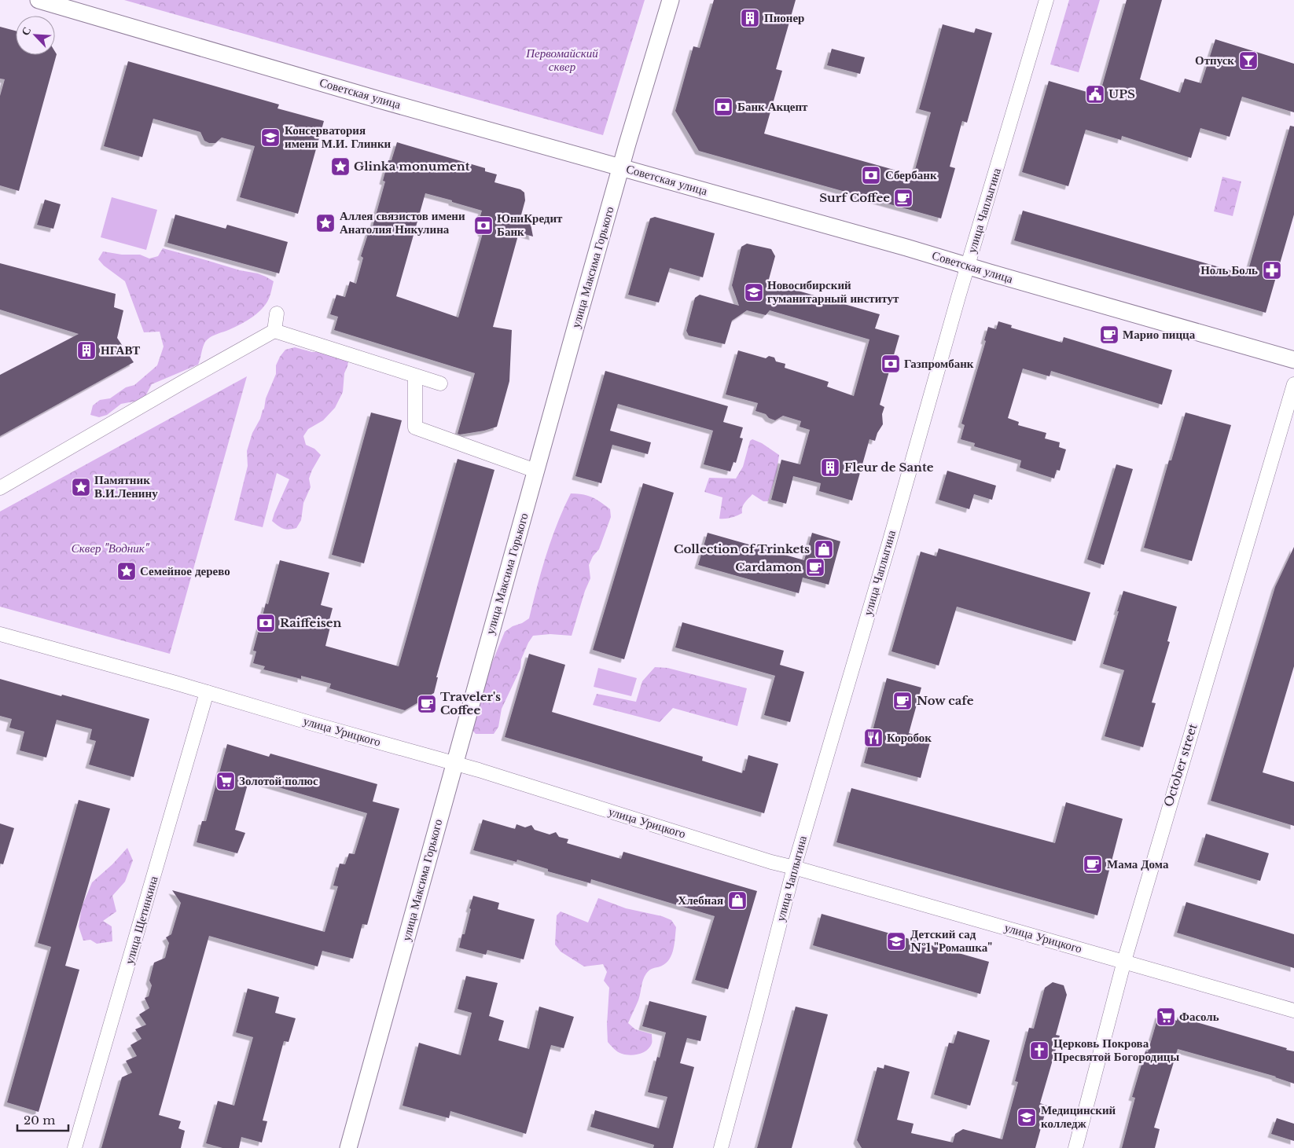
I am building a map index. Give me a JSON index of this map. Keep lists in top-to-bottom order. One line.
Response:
{"streets":{"street":["Советская улица","улица Чаплыгина","улица Максима Горького","улица Урицкого","October street","улица Щетинкина"]},"crossings":[["Советская улица","улица Чаплыгина"],["Советская улица","улица Максима Горького"],["улица Чаплыгина","улица Урицкого"],["улица Максима Горького","улица Урицкого"],["улица Урицкого","October street"],["улица Урицкого","улица Щетинкина"]],"parks":["Первомайский сквер","Сквер \"Водник\""],"places":{"building":["Пионер","НГАВТ","Fleur de Sante"],"bar":["Отпуск"],"public building":["UPS"],"bank":["Банк Акцепт","Сбербанк","ЮниКредит Банк","Газпромбанк","Raiffeisen"],"school or university":["Консерватория имени М.И. Глинки","Новосибирский гуманитарный институт","Детский сад №1 \"Ромашка\"","Медицинский колледж"],"place":["Glinka monument","Аллея связистов имени Анатолия Никулина","Памятник В.И.Ленину","Семейное дерево"],"cafe":["Surf Coffee","Марио пицца","Cardamon","Now cafe","Traveler's Coffee","Мама Дома"],"pharmacy":["Ноль Боль"],"shop":["Collection of Trinkets","Хлебная"],"restaurant":["Коробок"],"supermarket":["Золотой полюс","Фасоль"],"church":["Церковь Покрова Пресвятой Богородицы"]},"scale_bar":"20 m","north":"top left"}
